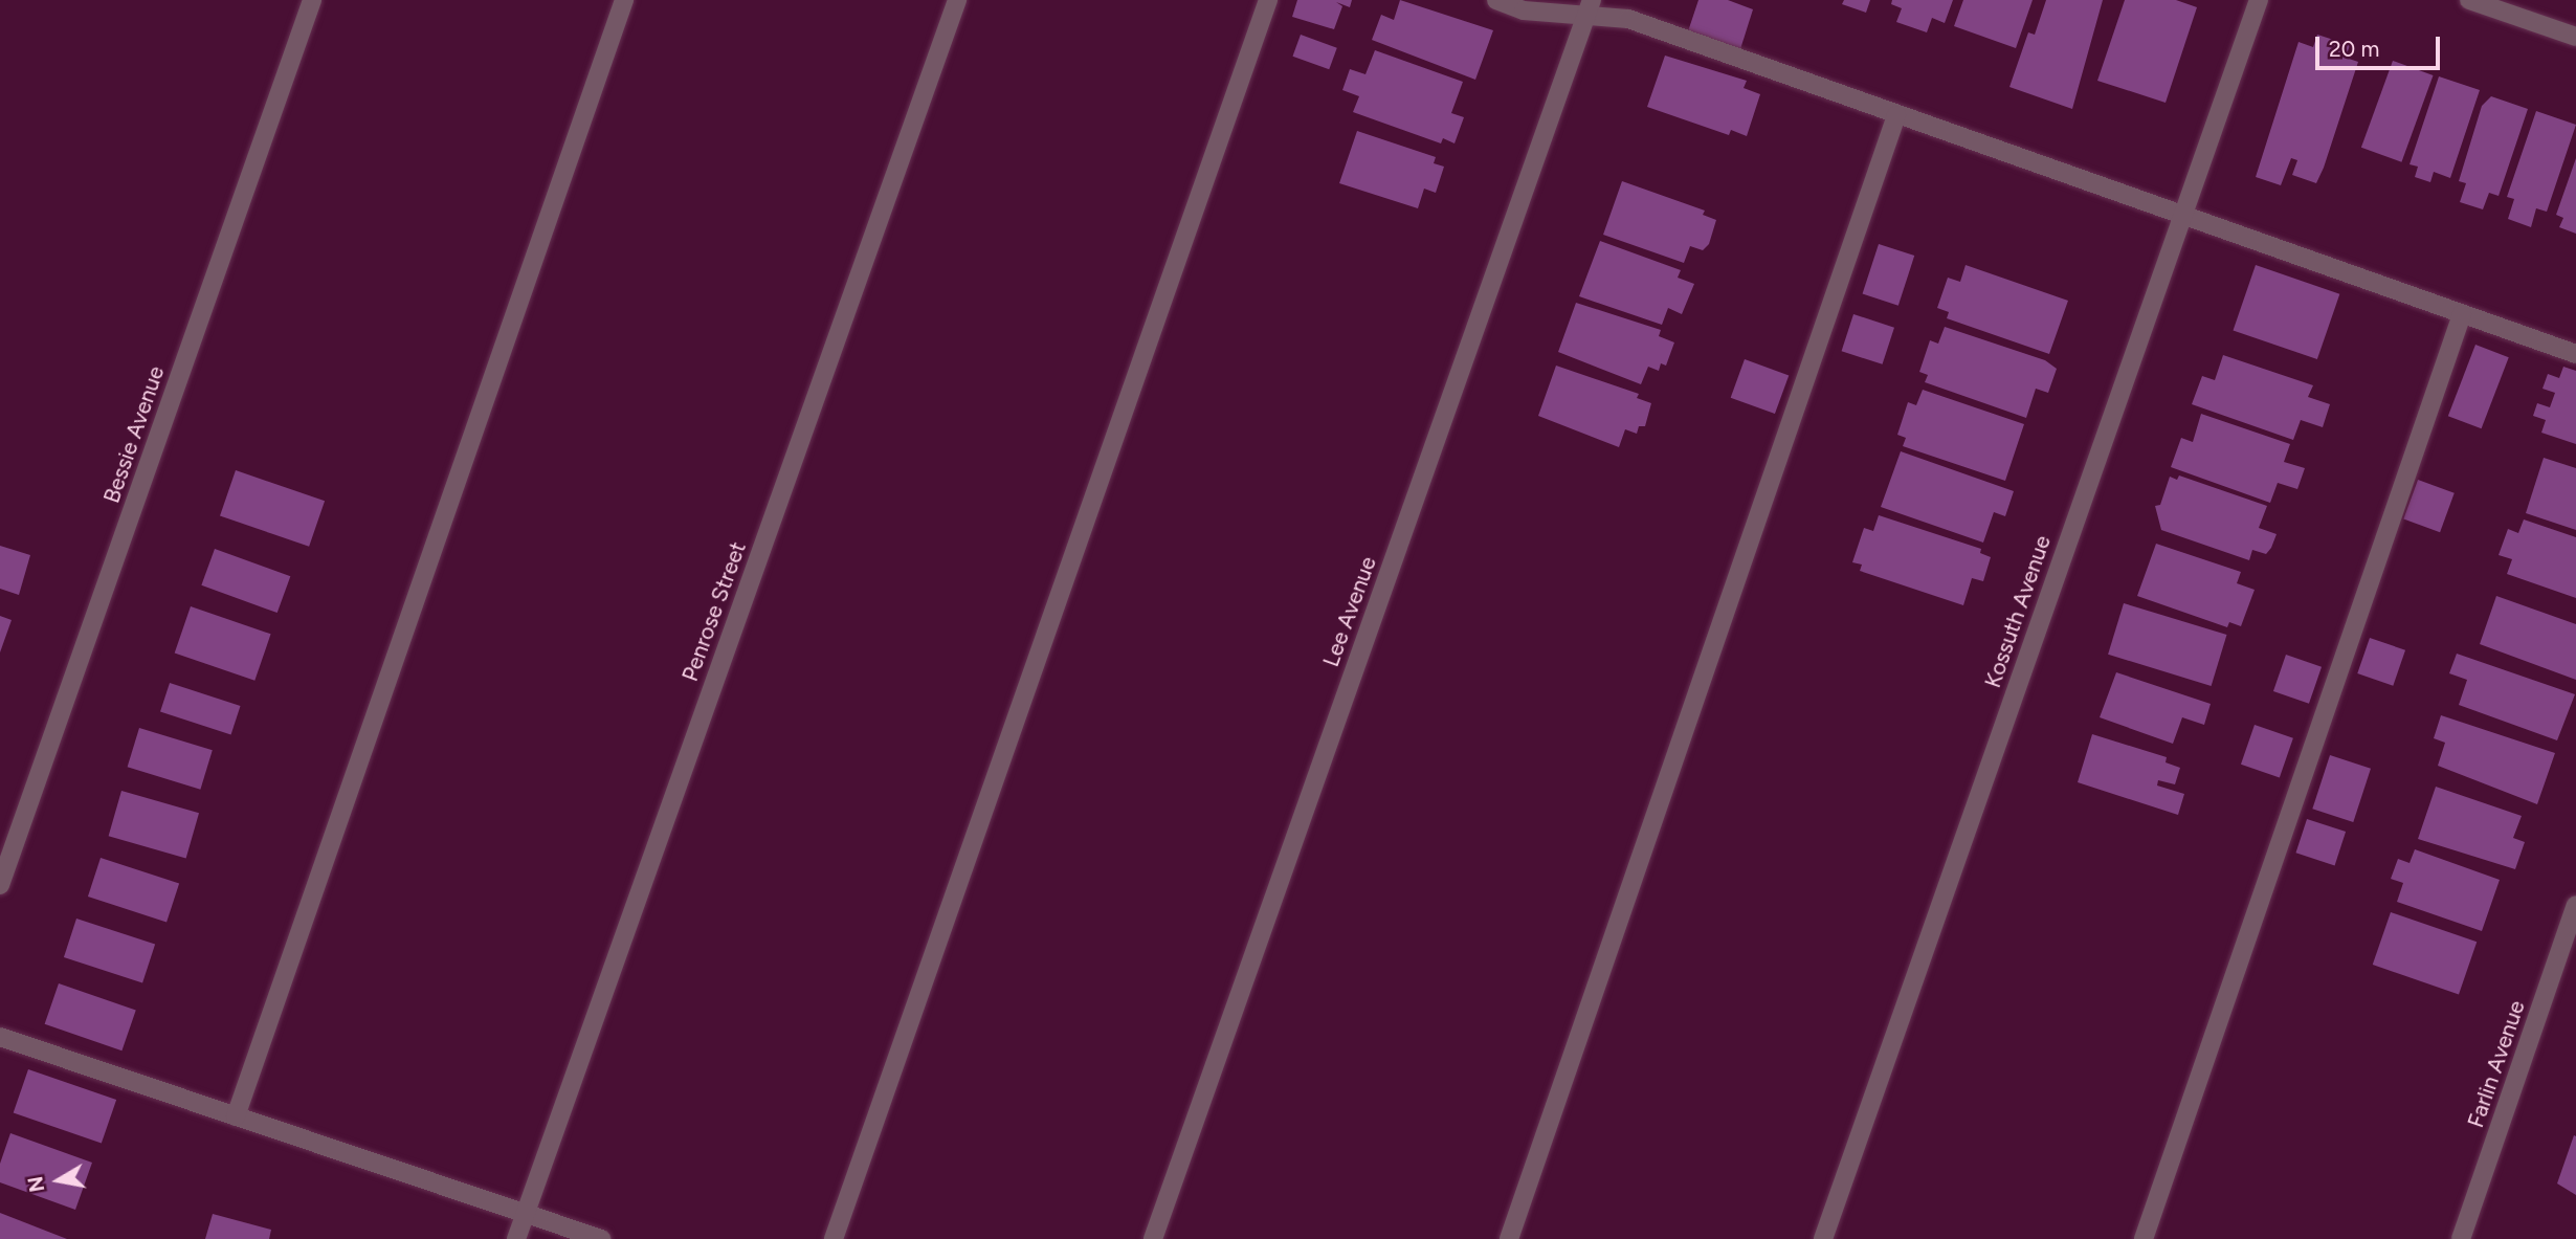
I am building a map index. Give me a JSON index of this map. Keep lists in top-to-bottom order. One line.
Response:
{"streets":{"street":["Bessie Avenue","Penrose Street","Lee Avenue","Kossuth Avenue","Farlin Avenue"]},"scale_bar":"20 m","north":"left"}
